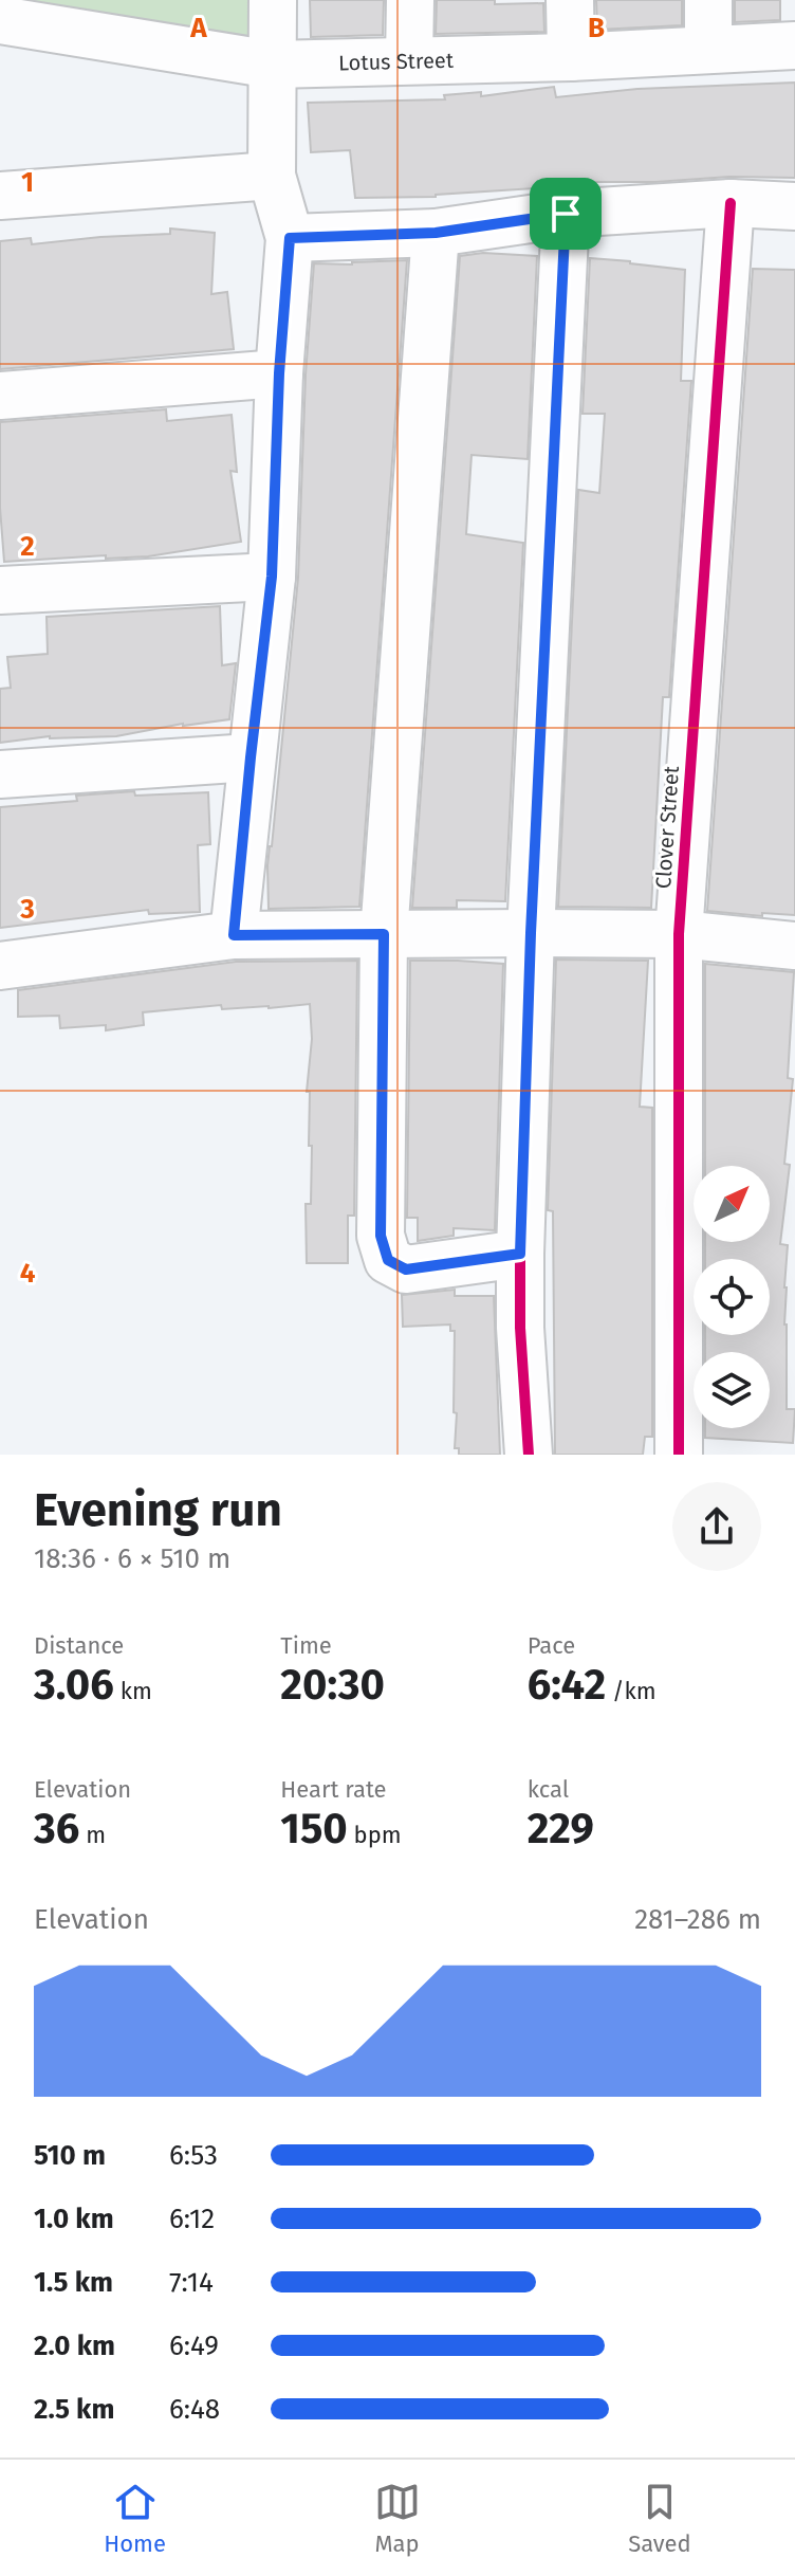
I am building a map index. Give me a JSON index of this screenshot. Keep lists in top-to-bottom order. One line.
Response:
{"streets":{"street":["Lotus Street","Clover Street"]},"north":"top right","page":{"heading":["Evening run","18:36 · 6 × 510 m"],"stats":[["Distance","3.06 km"],["Time","20:30"],["Pace","6:42 /km"],["Elevation","36 m"],["Heart rate","150 bpm"],["kcal","229"]],"chart":["Elevation","281–286 m"],"list":[{"name":"510 m","note":"6:53"},{"name":"1.0 km","note":"6:12"},{"name":"1.5 km","note":"7:14"},{"name":"2.0 km","note":"6:49"},{"name":"2.5 km","note":"6:48"}],"tabs":["Home","Map","Saved"]},"grid":{"columns":["A","B"],"rows":["1","2","3","4"]}}
